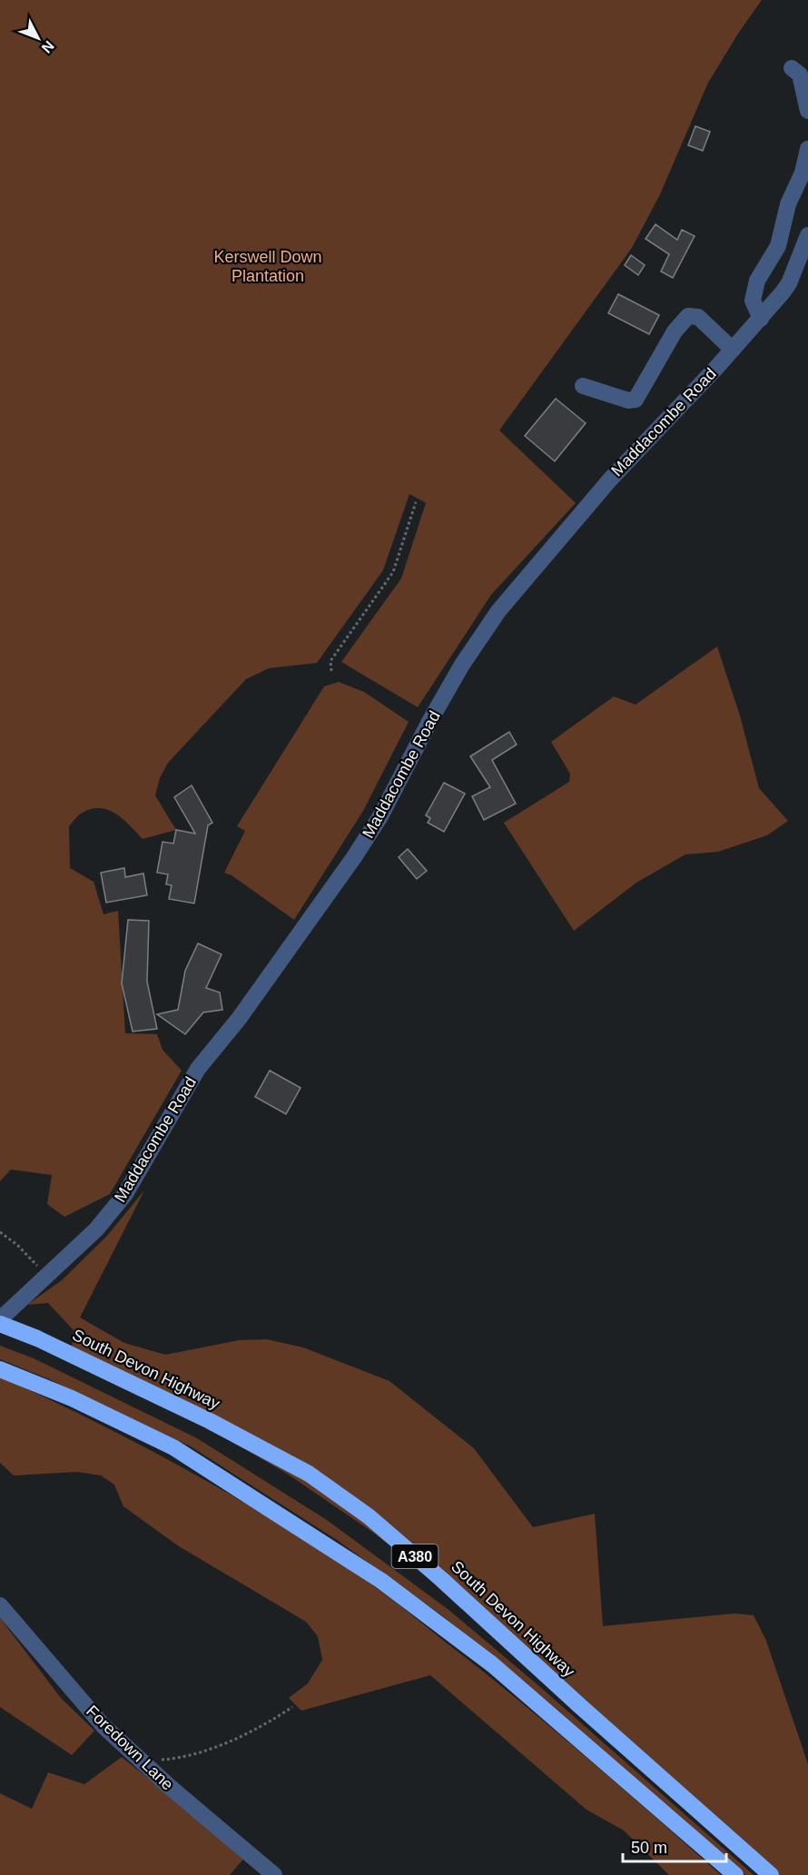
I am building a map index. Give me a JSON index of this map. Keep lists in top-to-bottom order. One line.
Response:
{"streets":{"highway":["South Devon Highway","A380"],"street":["Maddacombe Road","Foredown Lane"]},"parks":["Kerswell Down Plantation"],"scale_bar":"50 m","north":"bottom right"}
